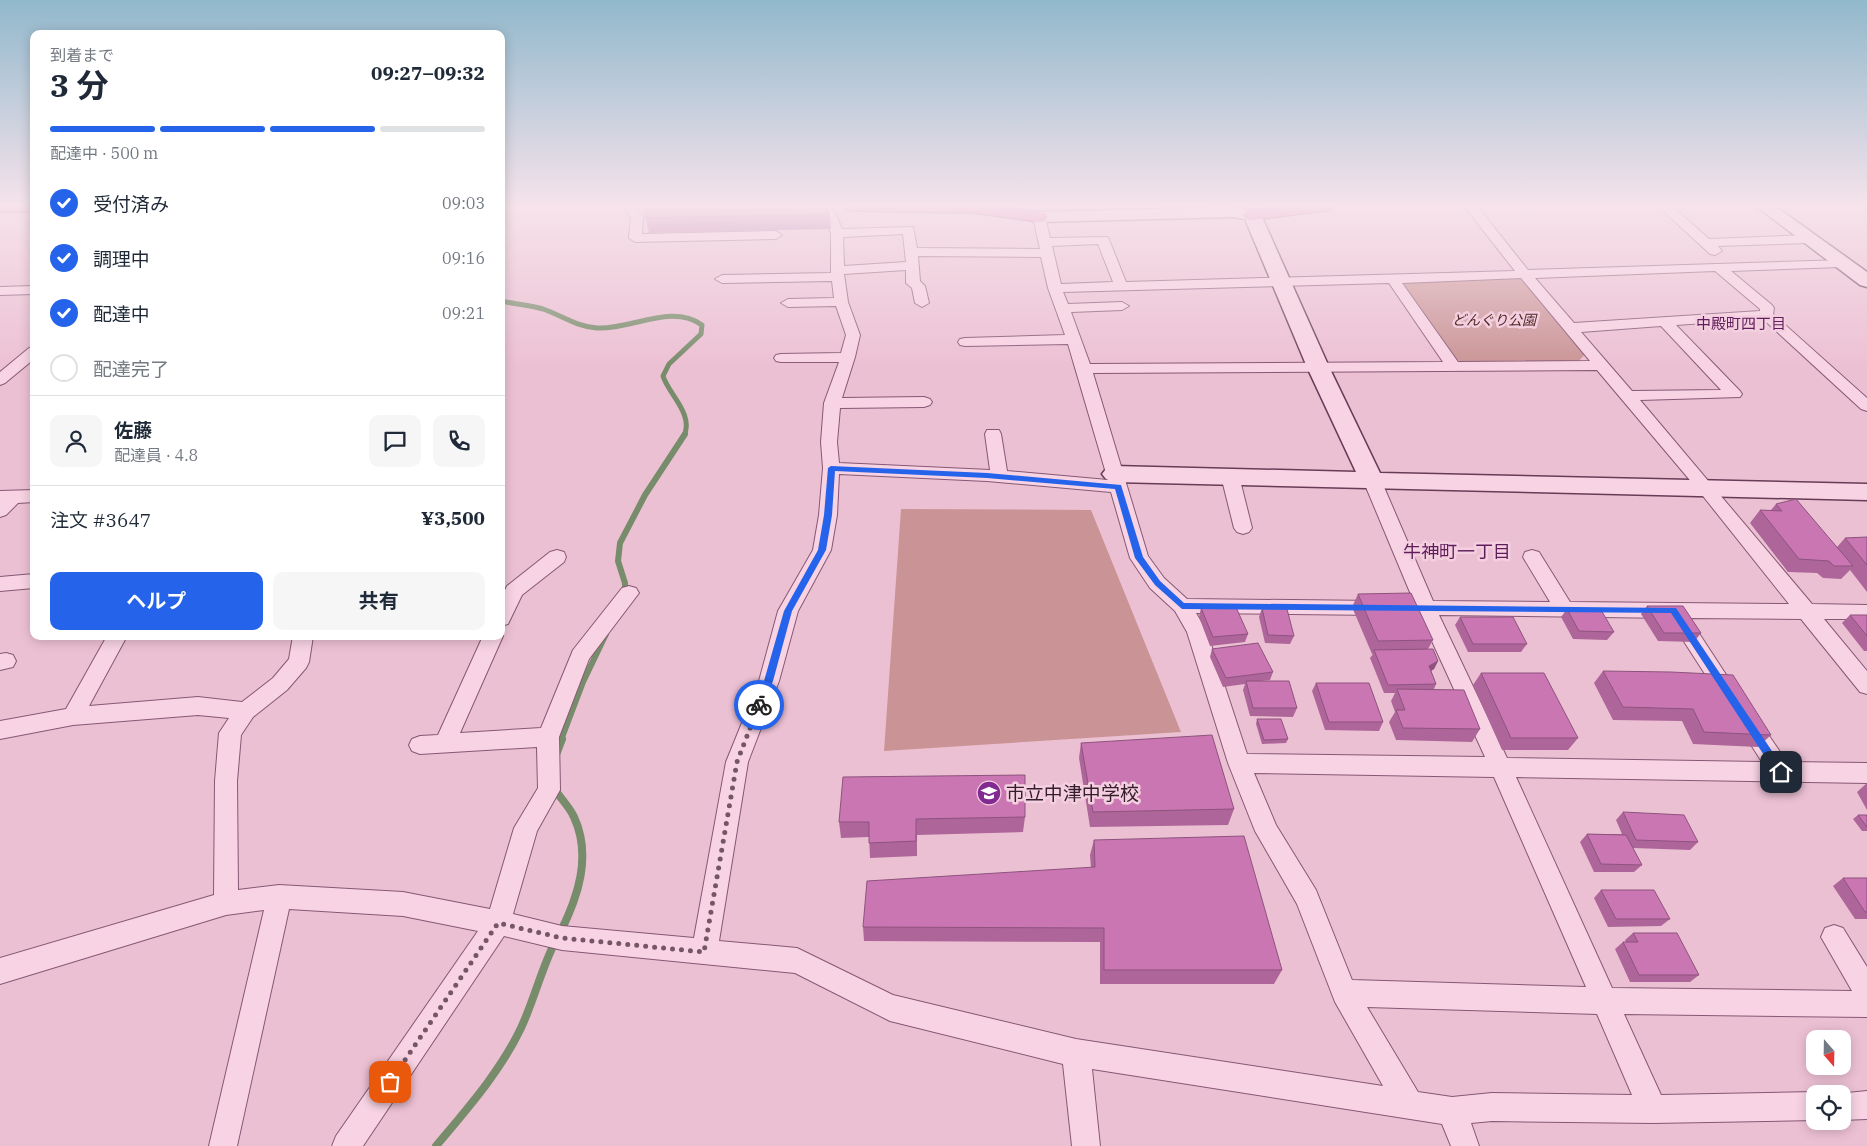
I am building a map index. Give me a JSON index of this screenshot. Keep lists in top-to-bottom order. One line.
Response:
{"districts":["中殿町四丁目","牛神町一丁目"],"parks":["どんぐり公園"],"places":{"school or university":["市立中津中学校"]},"north":"bottom","page":{"heading":["3 分","到着まで","09:27–09:32"],"panel":["佐藤","配達員 · 4.8","注文 #3647","¥3,500"],"bar":"配達中 · 500 m","list":[["受付済み","09:03"],["調理中","09:16"],["配達中","09:21"],"配達完了"],"buttons":["ヘルプ","共有"]}}
